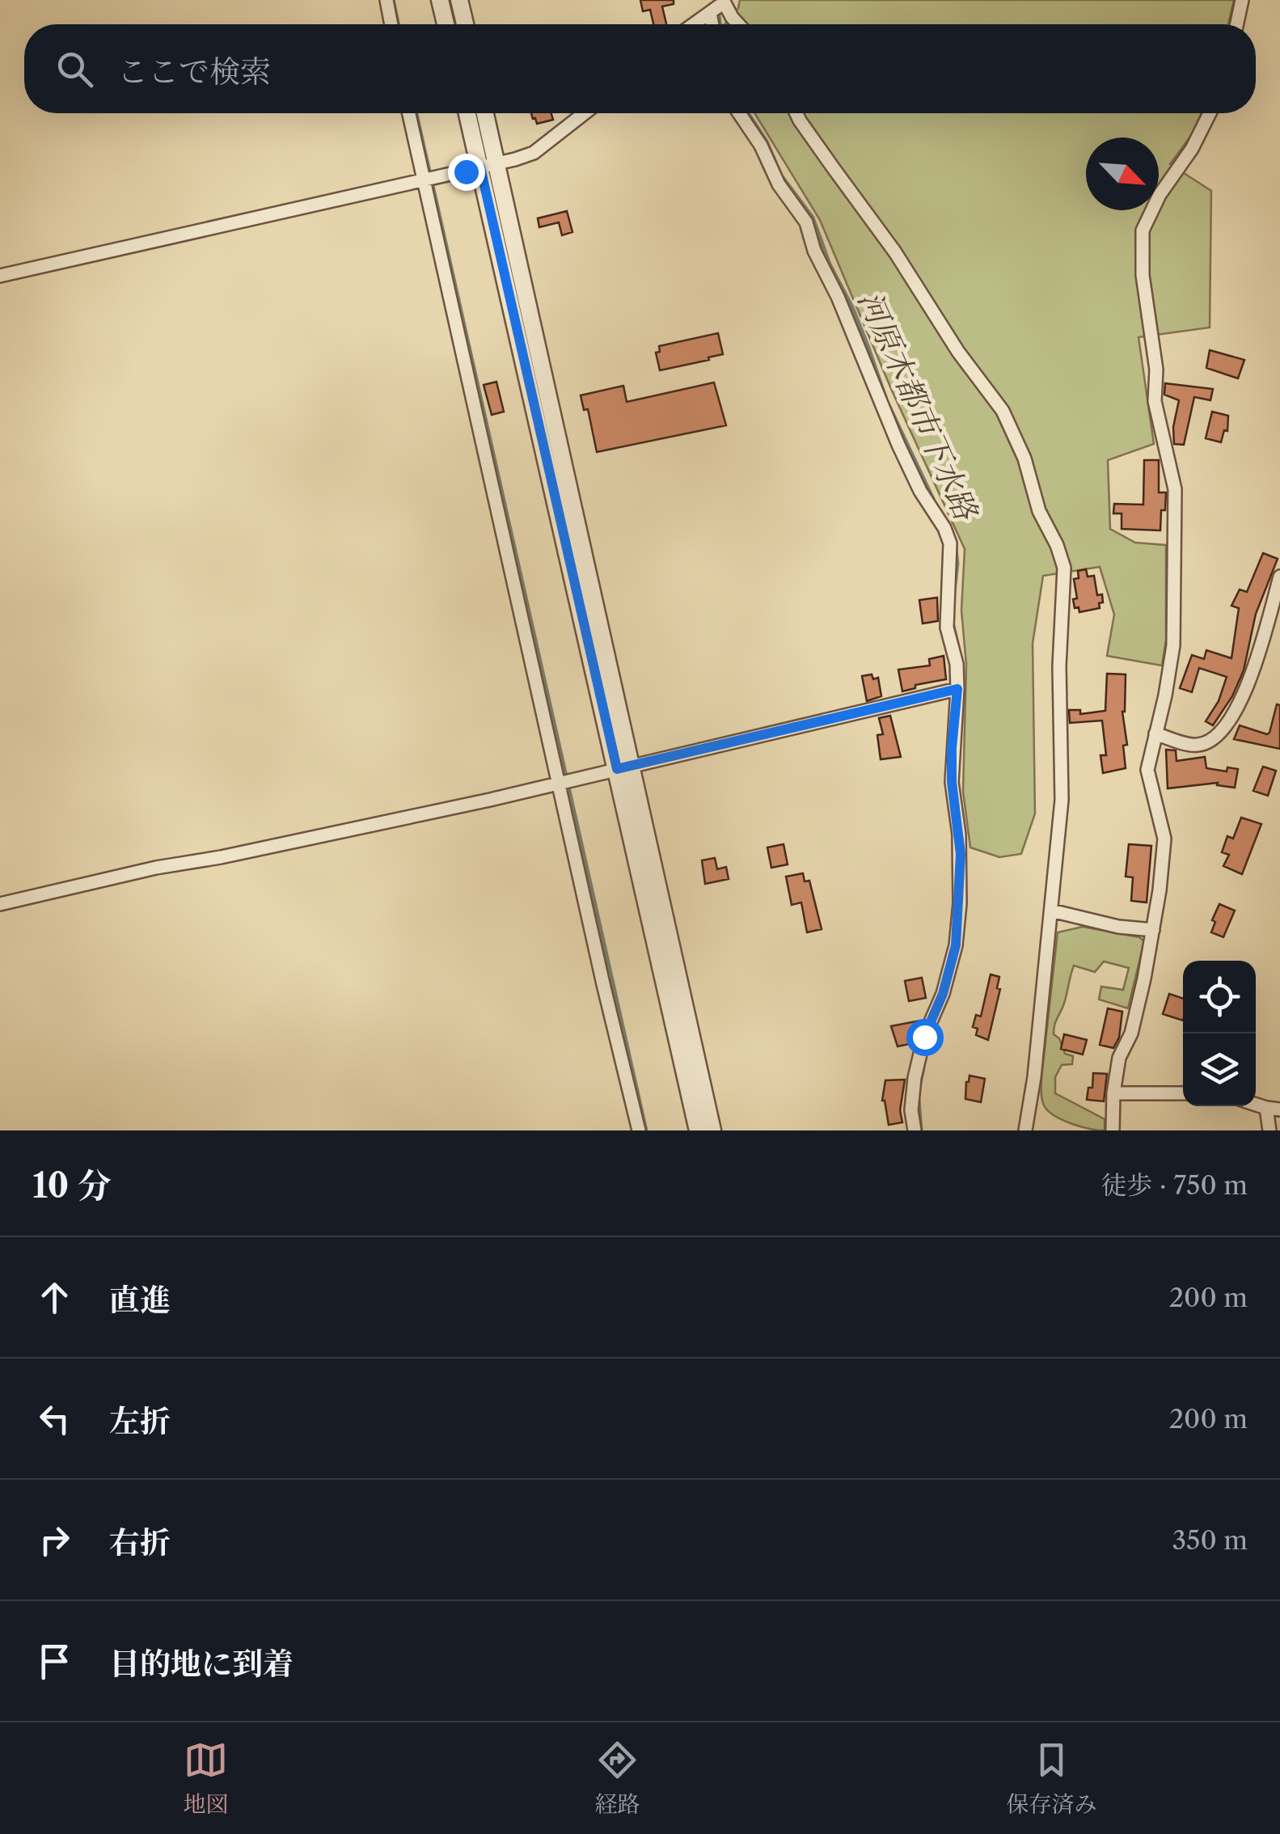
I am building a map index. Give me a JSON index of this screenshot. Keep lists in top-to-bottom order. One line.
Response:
{"water":["河原木都市下水路"],"north":"bottom right","page":{"search":"ここで検索","heading":["10 分","徒歩 · 750 m"],"list":[["直進","200 m"],["左折","200 m"],["右折","350 m"],"目的地に到着"],"nav":["地図","経路","保存済み"]}}
